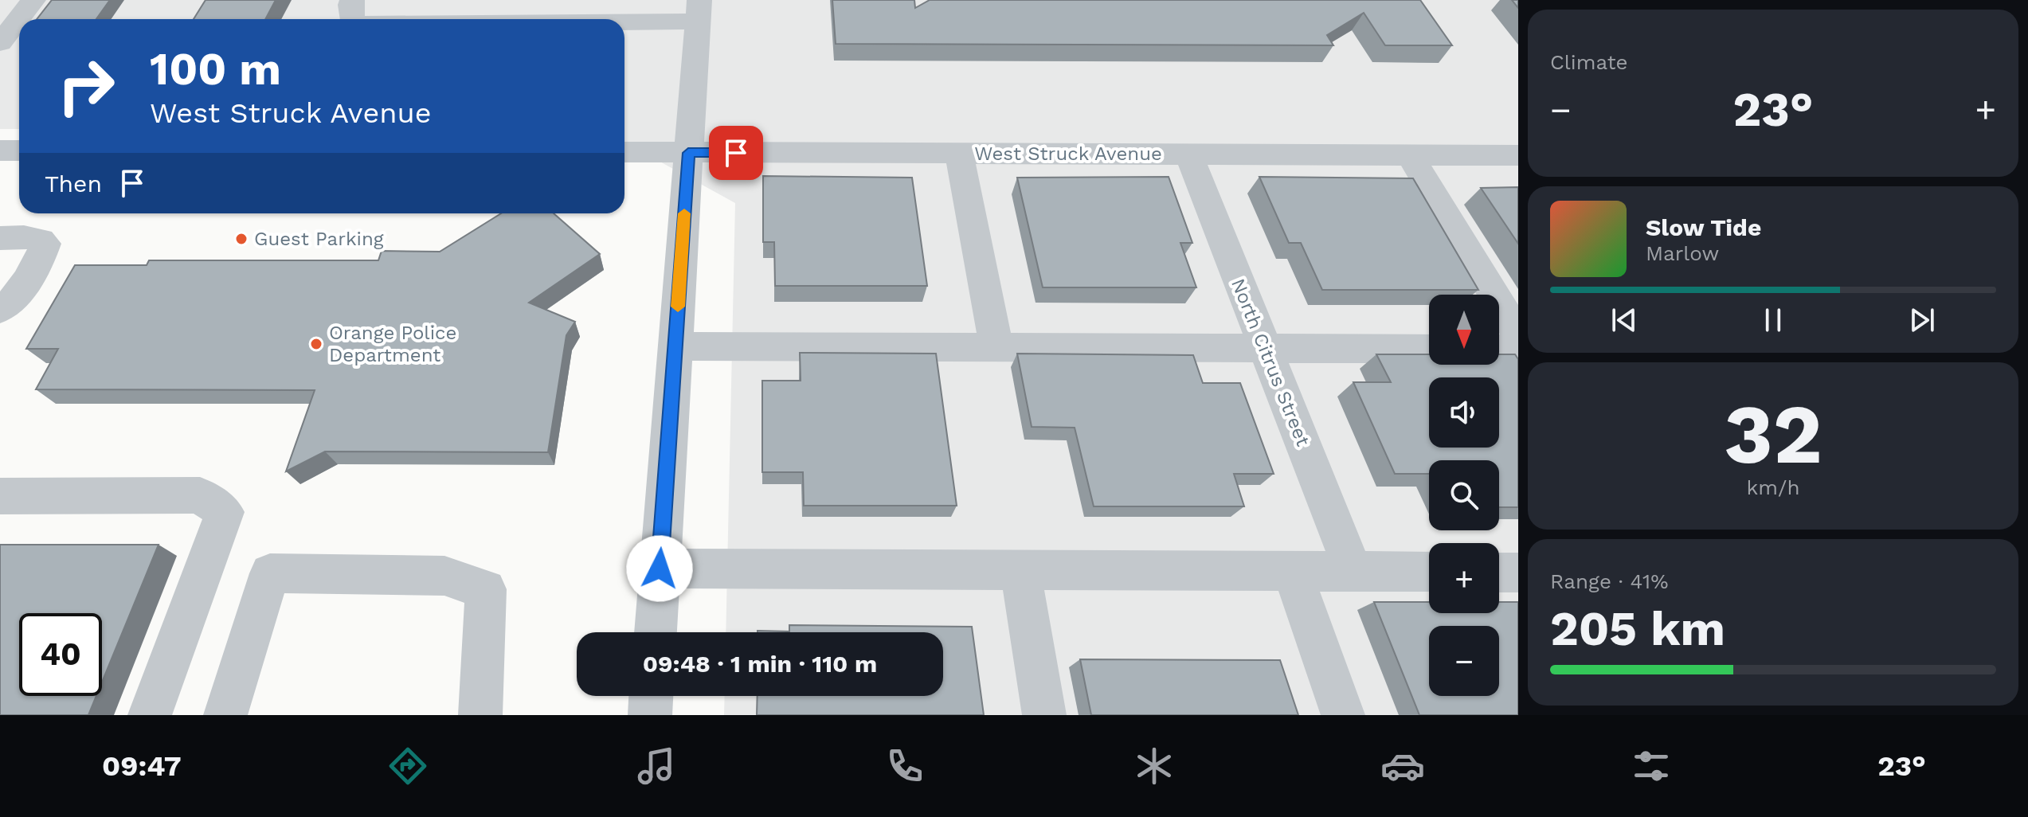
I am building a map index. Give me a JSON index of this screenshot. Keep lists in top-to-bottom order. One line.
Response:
{"streets":{"street":["West Struck Avenue","North Citrus Street"]},"crossings":[["West Struck Avenue","North Citrus Street"]],"places":["Guest Parking","Orange Police Department"],"north":"bottom","page":{"tile":["Climate",["32","km/h"],["Range · 41%","205 km"]],"turn":["100 m","West Struck Avenue"],"heat":["−","23°","+"],"then":"Then","song":["Slow Tide","Marlow"],"map_buttons":["+","−"],"limit":"40","trip":"09:48 · 1 min · 110 m","tabs":["09:47","23°"]}}
